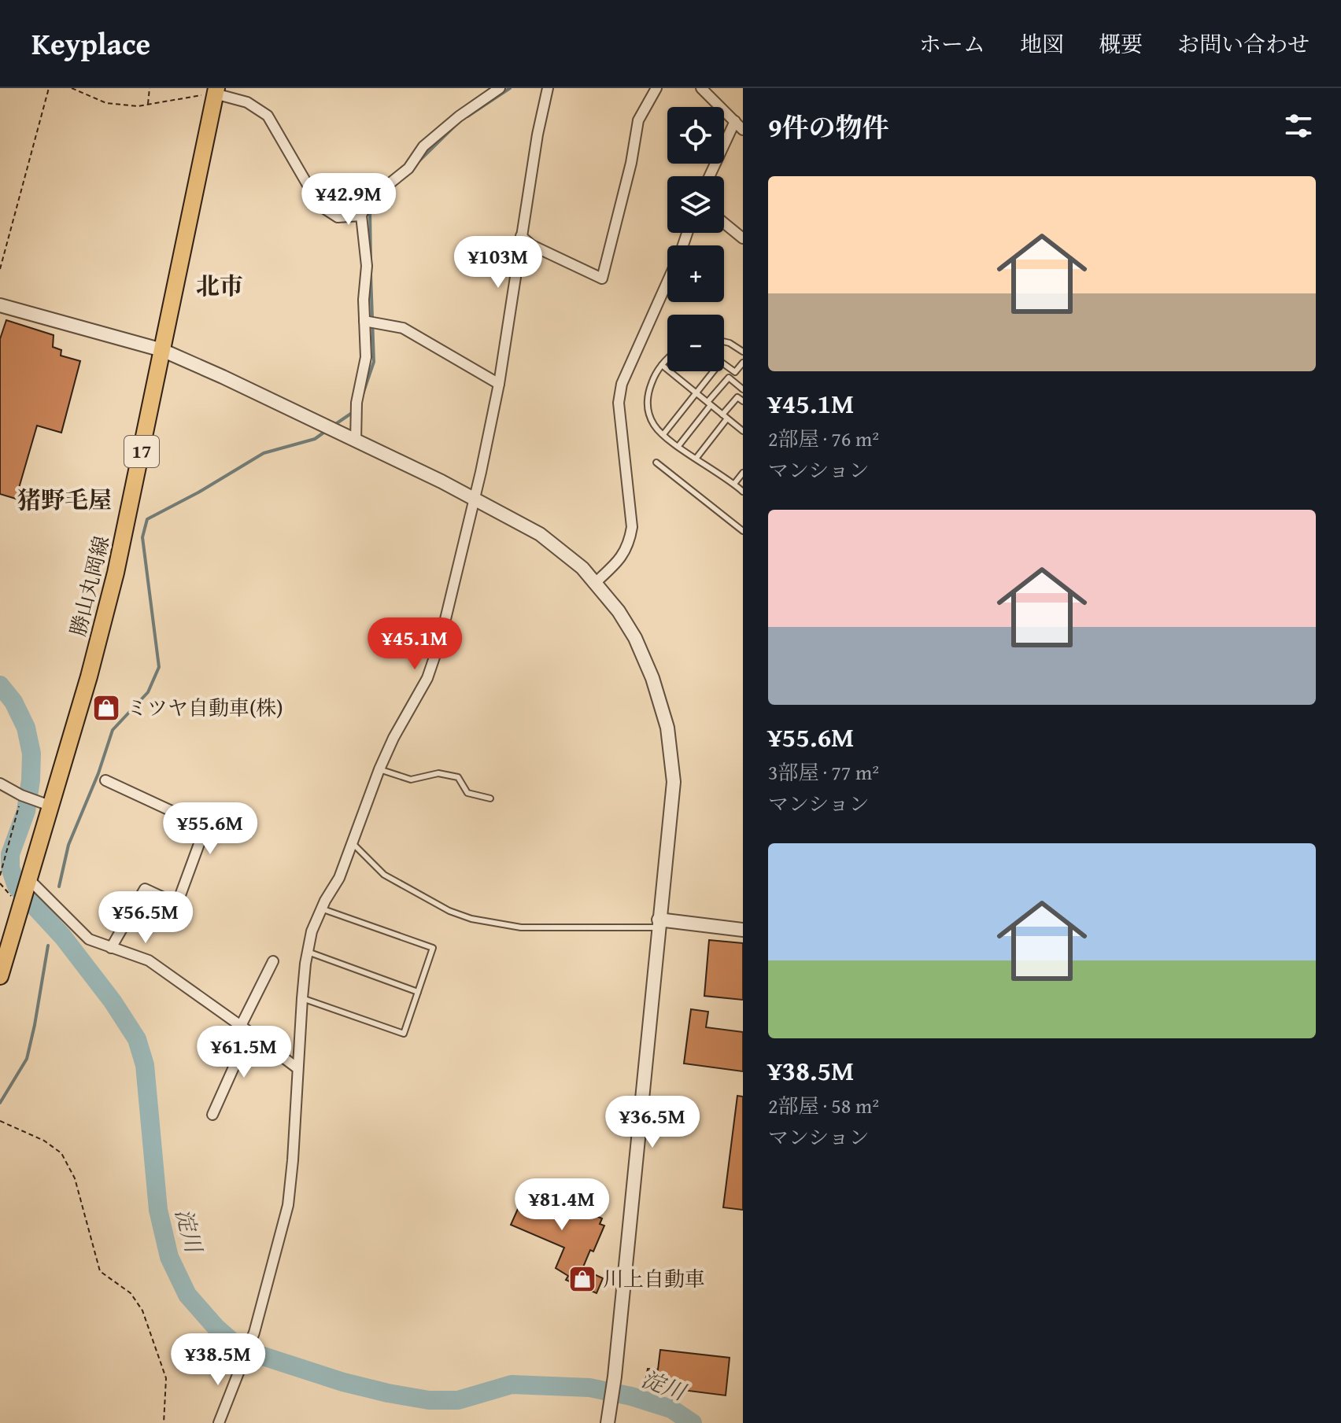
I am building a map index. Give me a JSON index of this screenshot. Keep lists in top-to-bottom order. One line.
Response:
{"streets":{"main road":["17","勝山丸岡線"]},"districts":["北市","猪野毛屋"],"water":["淀川"],"places":{"shop":["ミツヤ自動車(株)","川上自動車"]},"page":{"header":"Keyplace","nav":["ホーム","地図","概要","お問い合わせ"],"heading":"9件の物件","map_buttons":["+","−"],"list":[{"name":"¥45.1M","note":"2部屋 · 76 m² · マンション"},{"name":"¥55.6M","note":"3部屋 · 77 m² · マンション"},{"name":"¥38.5M","note":"2部屋 · 58 m² · マンション"}],"price":["¥42.9M","¥103M","¥45.1M","¥55.6M","¥56.5M","¥61.5M","¥36.5M","¥81.4M","¥38.5M"]}}
